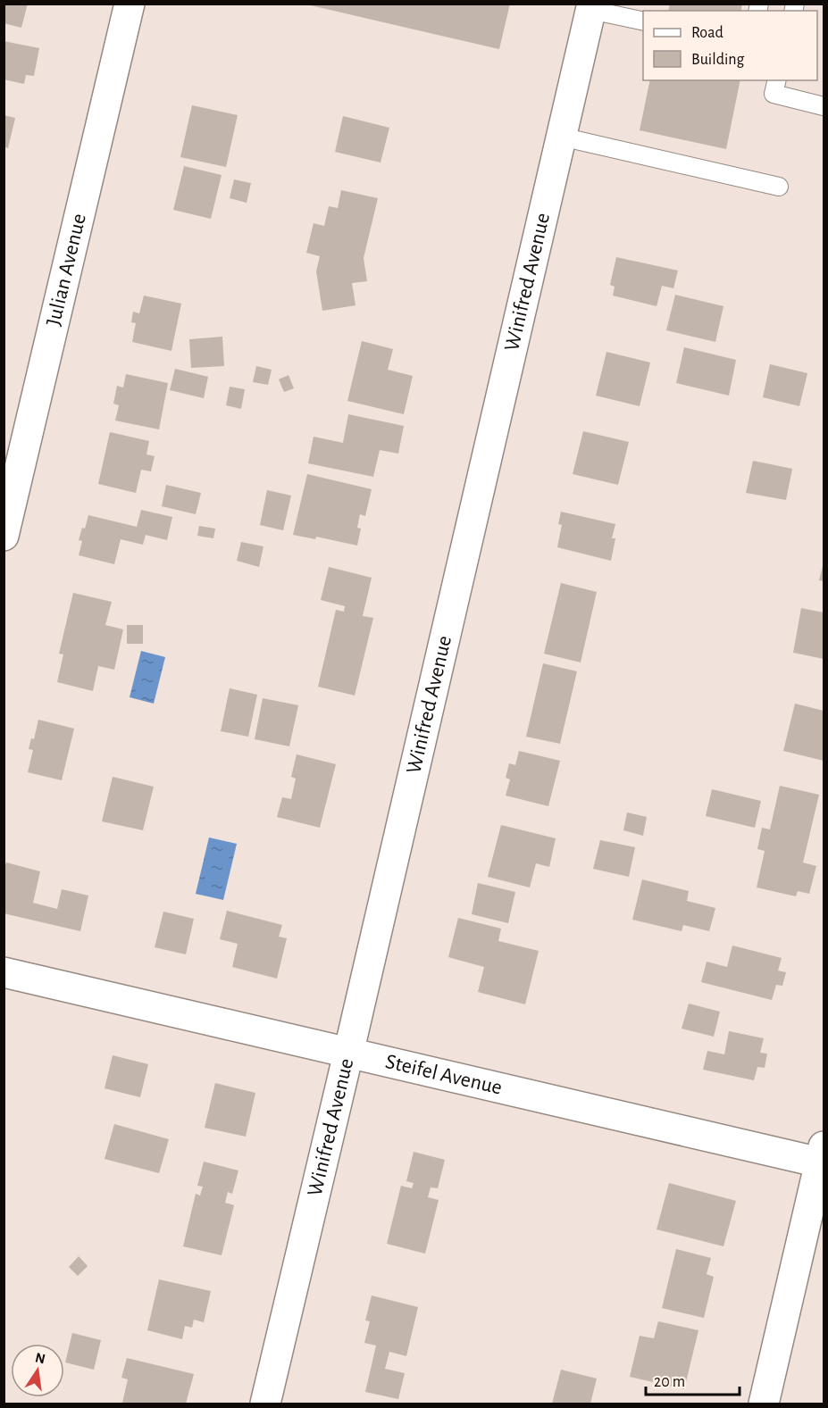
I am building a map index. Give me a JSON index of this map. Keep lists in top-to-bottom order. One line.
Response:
{"streets":{"street":["Julian Avenue","Winifred Avenue","Steifel Avenue"]},"crossings":[["Winifred Avenue","Steifel Avenue"]],"legend":["Road","Building"],"scale_bar":"20 m","north":"top"}
